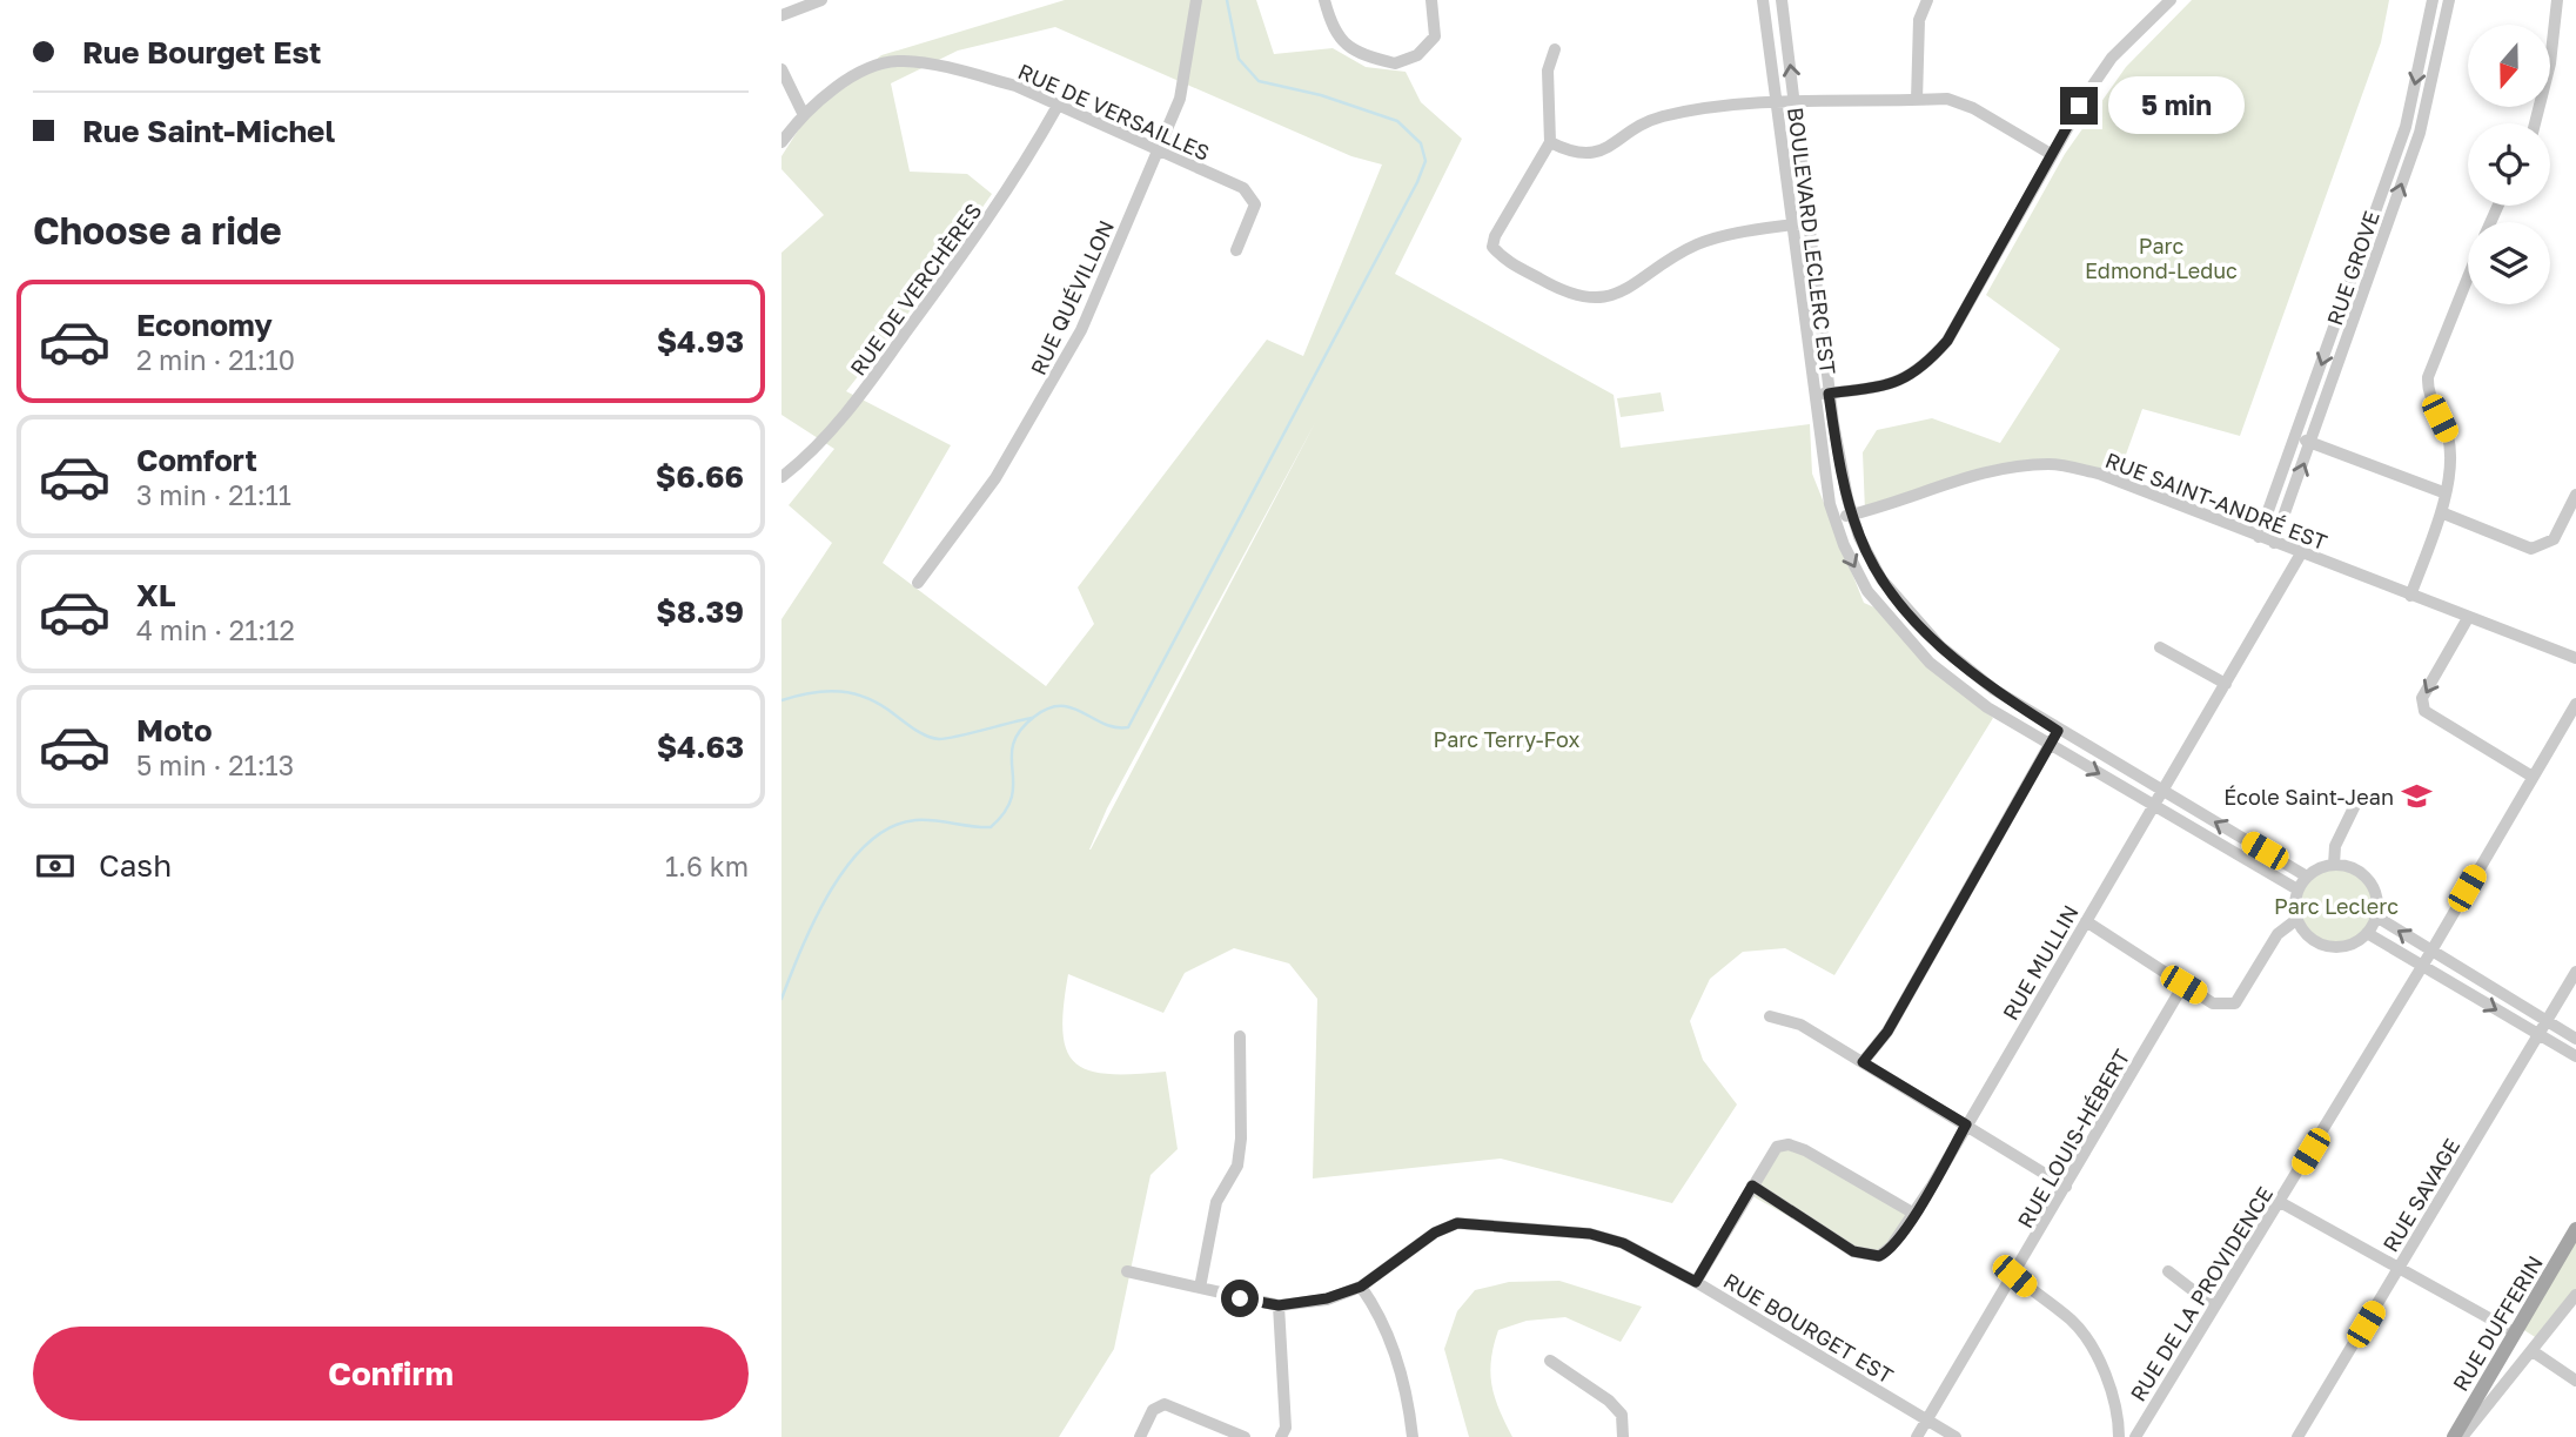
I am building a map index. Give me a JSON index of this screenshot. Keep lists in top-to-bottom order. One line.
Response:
{"streets":{"main road":["RUE DUFFERIN"],"street":["RUE DE VERSAILLES","BOULEVARD LECLERC EST","RUE GROVE","RUE DE VERCHÈRES","RUE QUÉVILLON","RUE SAINT-ANDRÉ EST","RUE MULLIN","RUE LOUIS-HÉBERT","RUE SAVAGE","RUE DE LA PROVIDENCE","RUE BOURGET EST"]},"crossings":[["RUE DE VERSAILLES","RUE DE VERCHÈRES"],["RUE DE VERSAILLES","RUE QUÉVILLON"],["BOULEVARD LECLERC EST","RUE SAINT-ANDRÉ EST"],["BOULEVARD LECLERC EST","RUE MULLIN"],["RUE GROVE","RUE SAINT-ANDRÉ EST"],["RUE SAINT-ANDRÉ EST","RUE MULLIN"],["RUE LOUIS-HÉBERT","RUE BOURGET EST"]],"parks":["Parc Edmond-Leduc","Parc Terry-Fox","Parc Leclerc"],"places":{"school or university":["École Saint-Jean"]},"north":"bottom","page":{"banner":["Rue Bourget Est","Rue Saint-Michel"],"bubble":"5 min","heading":"Choose a ride","list":[{"name":"Economy","note":"2 min · 21:10","value":"$4.93"},{"name":"Comfort","note":"3 min · 21:11","value":"$6.66"},{"name":"XL","note":"4 min · 21:12","value":"$8.39"},{"name":"Moto","note":"5 min · 21:13","value":"$4.63"}],"pay":["Cash","1.6 km"],"buttons":"Confirm"}}
